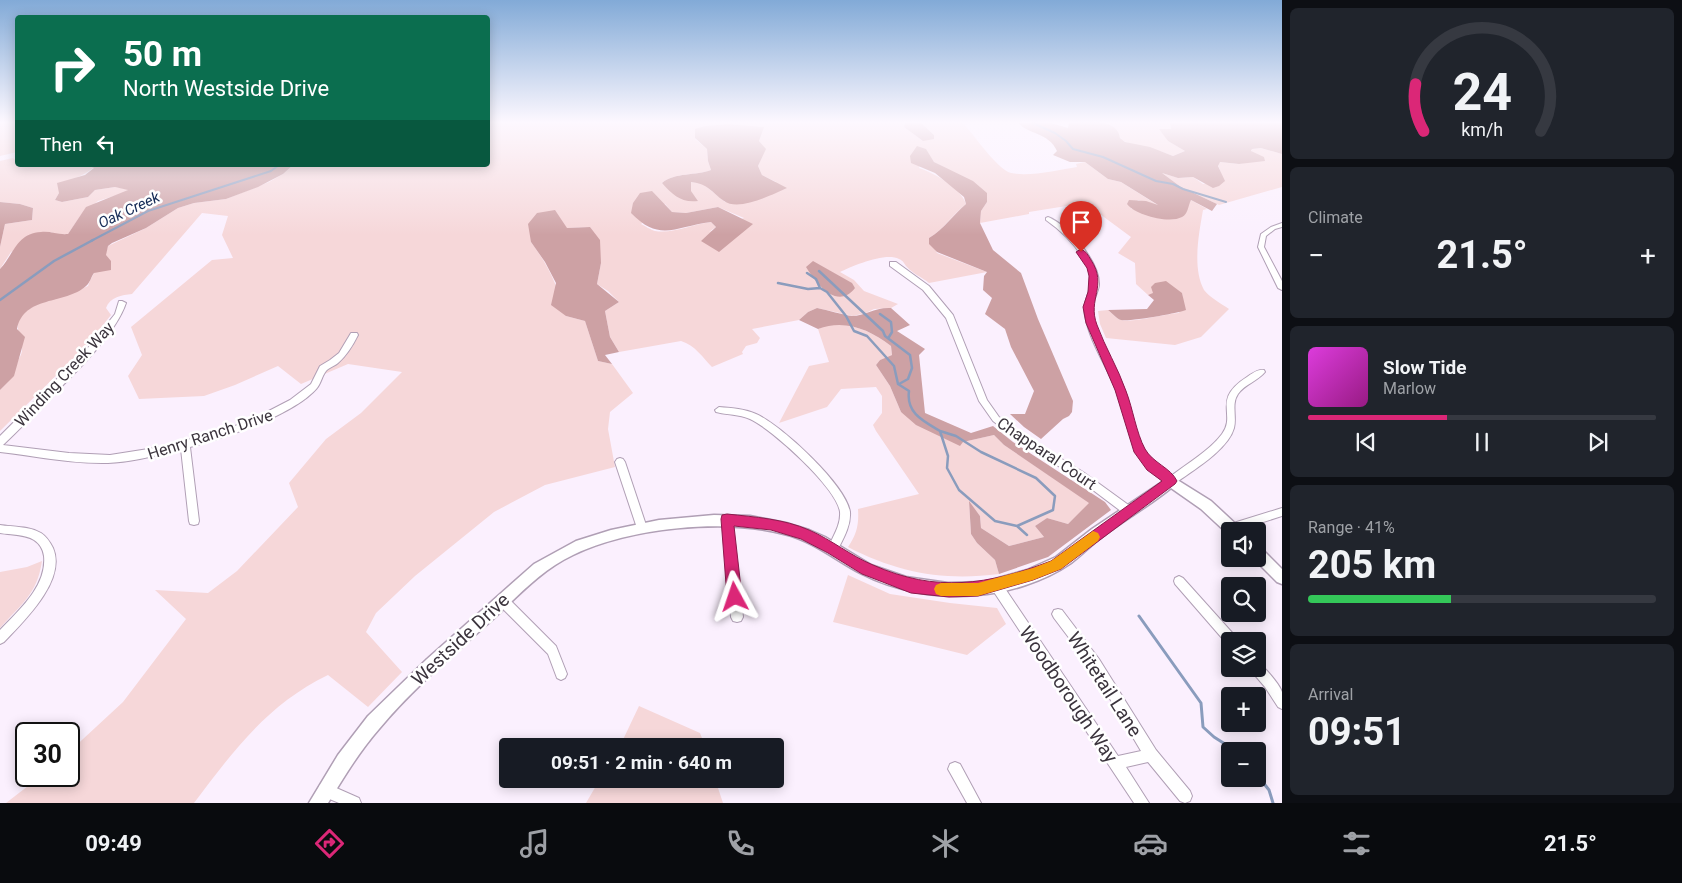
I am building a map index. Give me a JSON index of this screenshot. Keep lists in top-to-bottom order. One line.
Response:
{"streets":{"street":["Winding Creek Way","Henry Ranch Drive","Chapparal Court","Westside Drive","Whitetail Lane","Woodborough Way"]},"crossings":[["Chapparal Court","Westside Drive"],["Westside Drive","Woodborough Way"],["Whitetail Lane","Woodborough Way"]],"water":["Oak Creek"],"page":{"turn":["50 m","North Westside Drive"],"then":"Then","tile":["Climate",["Range · 41%","205 km"],["Arrival","09:51"]],"heat":["−","21.5°","+"],"song":["Slow Tide","Marlow"],"map_buttons":["+","−"],"limit":"30","trip":"09:51 · 2 min · 640 m","tabs":["09:49","21.5°"],"gauge":["24","km/h"]}}
